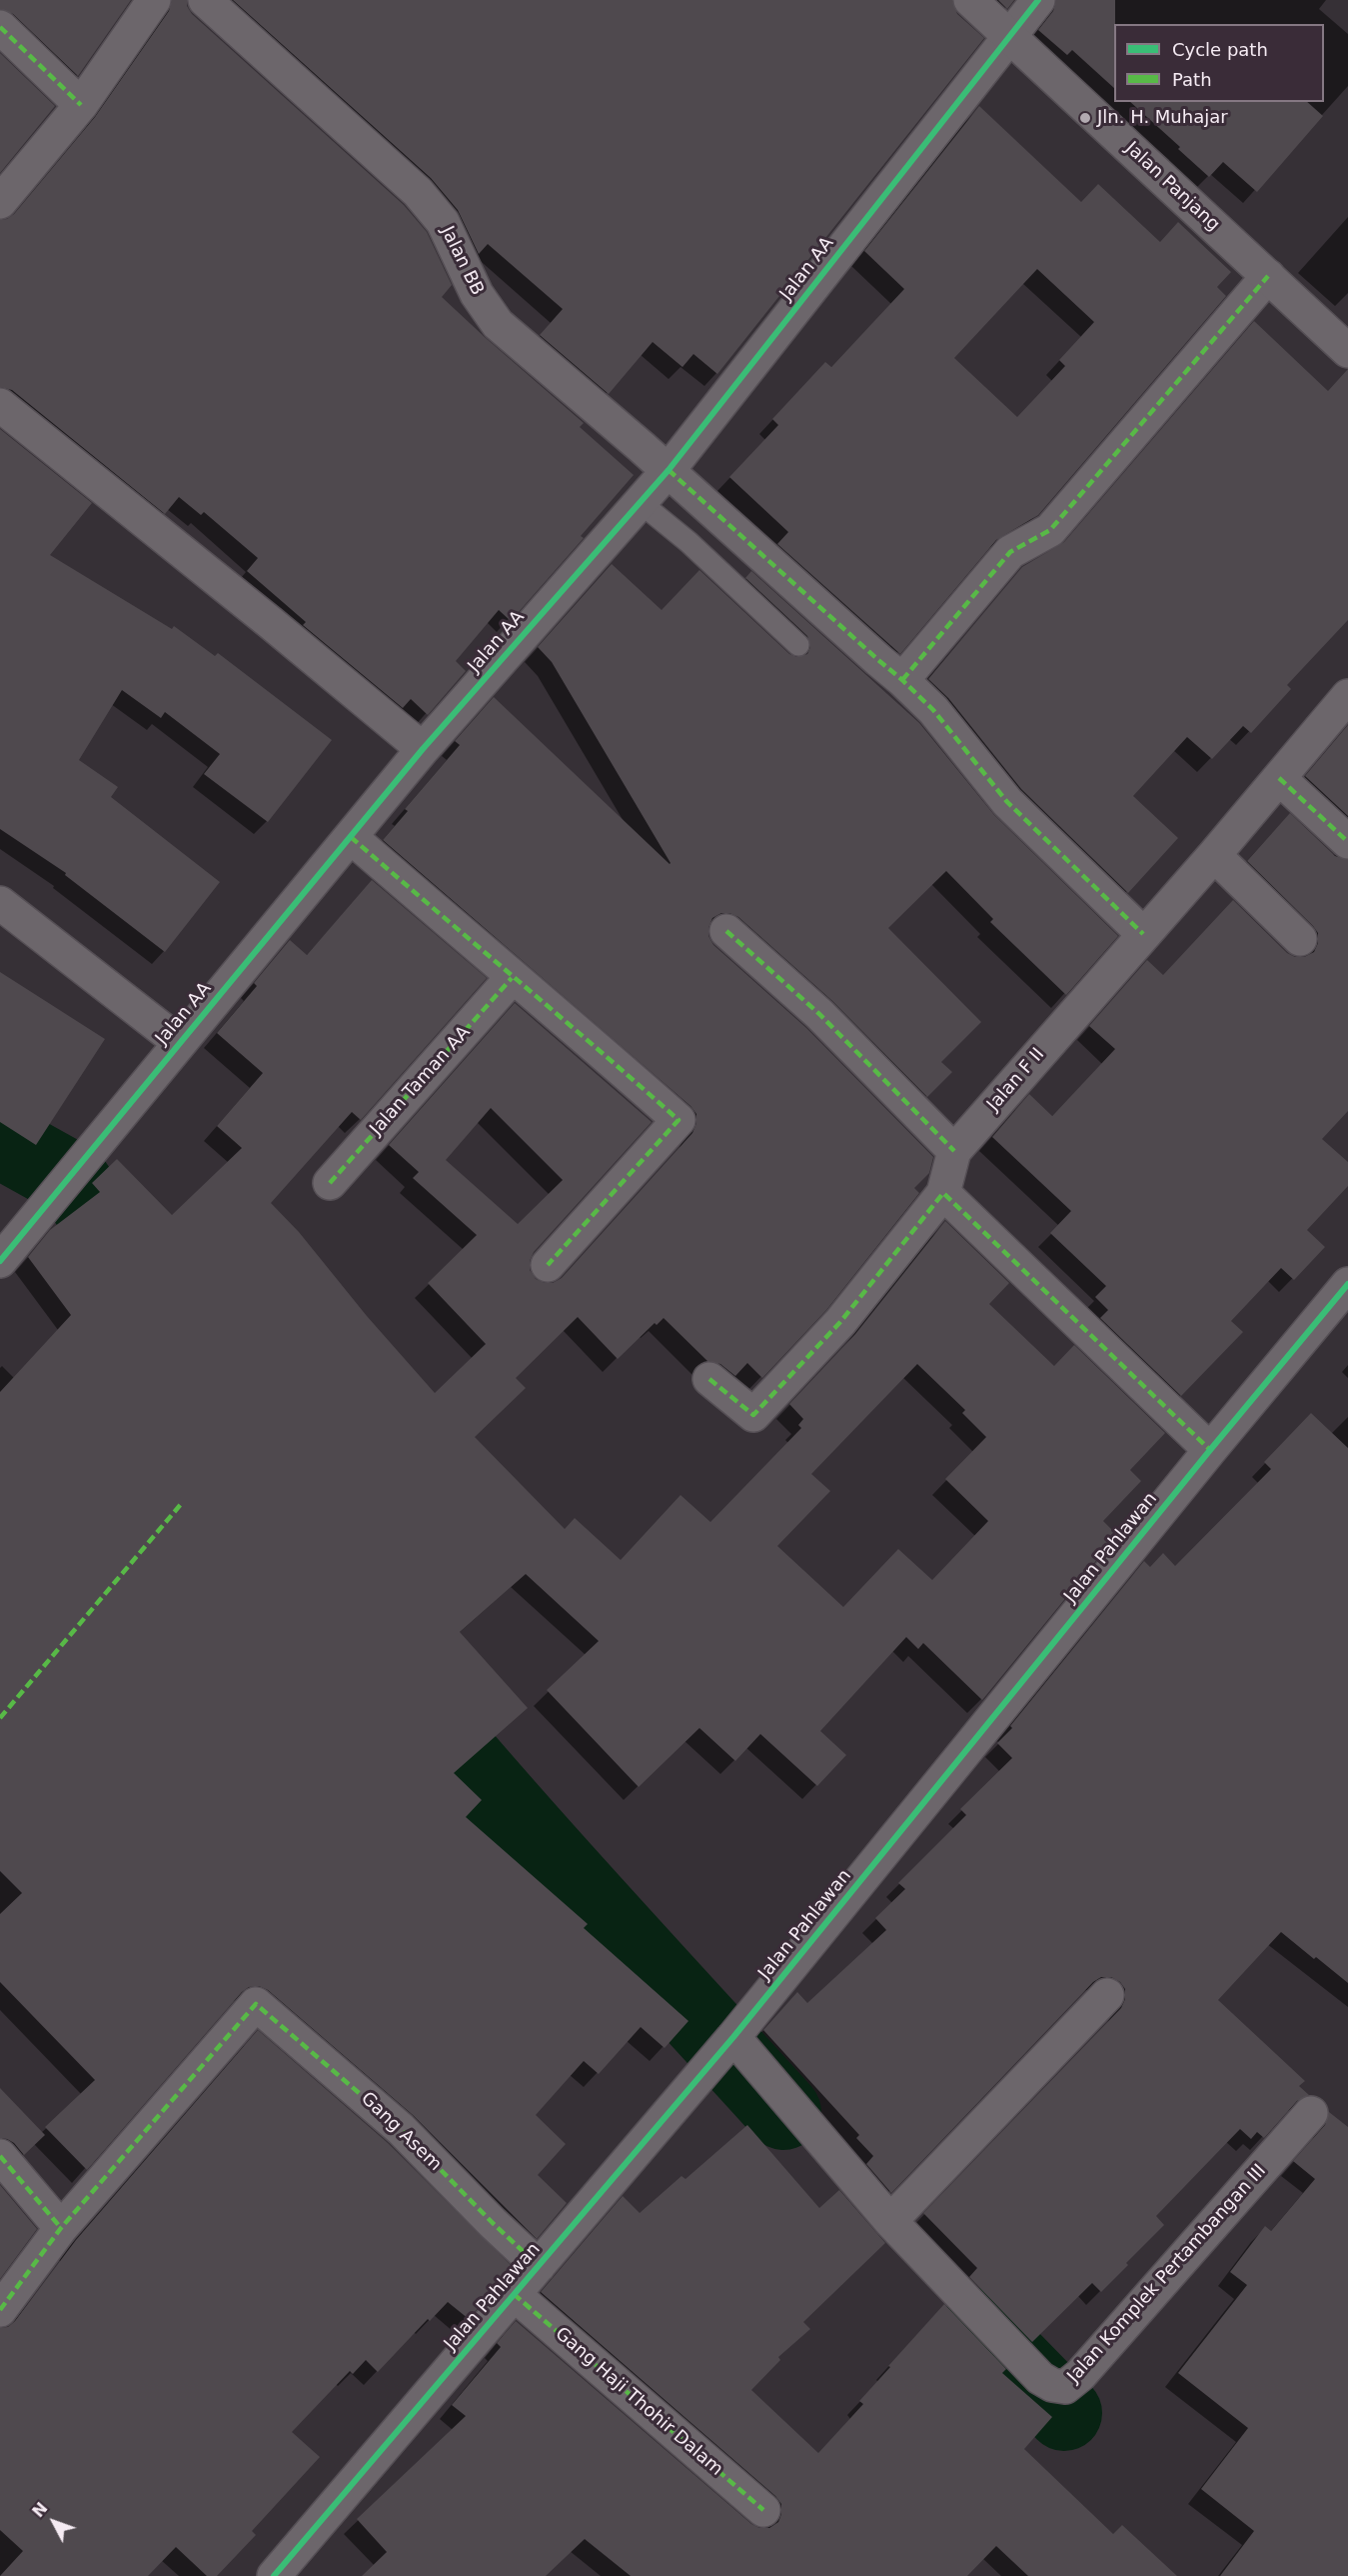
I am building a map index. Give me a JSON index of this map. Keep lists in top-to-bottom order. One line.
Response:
{"streets":{"street":["Jalan Panjang","Jalan BB","Jalan AA","Jalan F II","Jalan Taman AA","Jalan Pahlawan","Gang Asem","Jalan Komplek Pertambangan III","Gang Haji Thohir Dalam"]},"crossings":[["Jalan Panjang","Jalan AA"],["Jalan BB","Jalan AA"],["Jalan BB","Jalan F II"],["Jalan Pahlawan","Gang Asem"],["Jalan Pahlawan","Jalan Komplek Pertambangan III"],["Jalan Pahlawan","Gang Haji Thohir Dalam"]],"places":["Jln. H. Muhajar"],"legend":["Cycle path","Path"],"north":"top left"}
